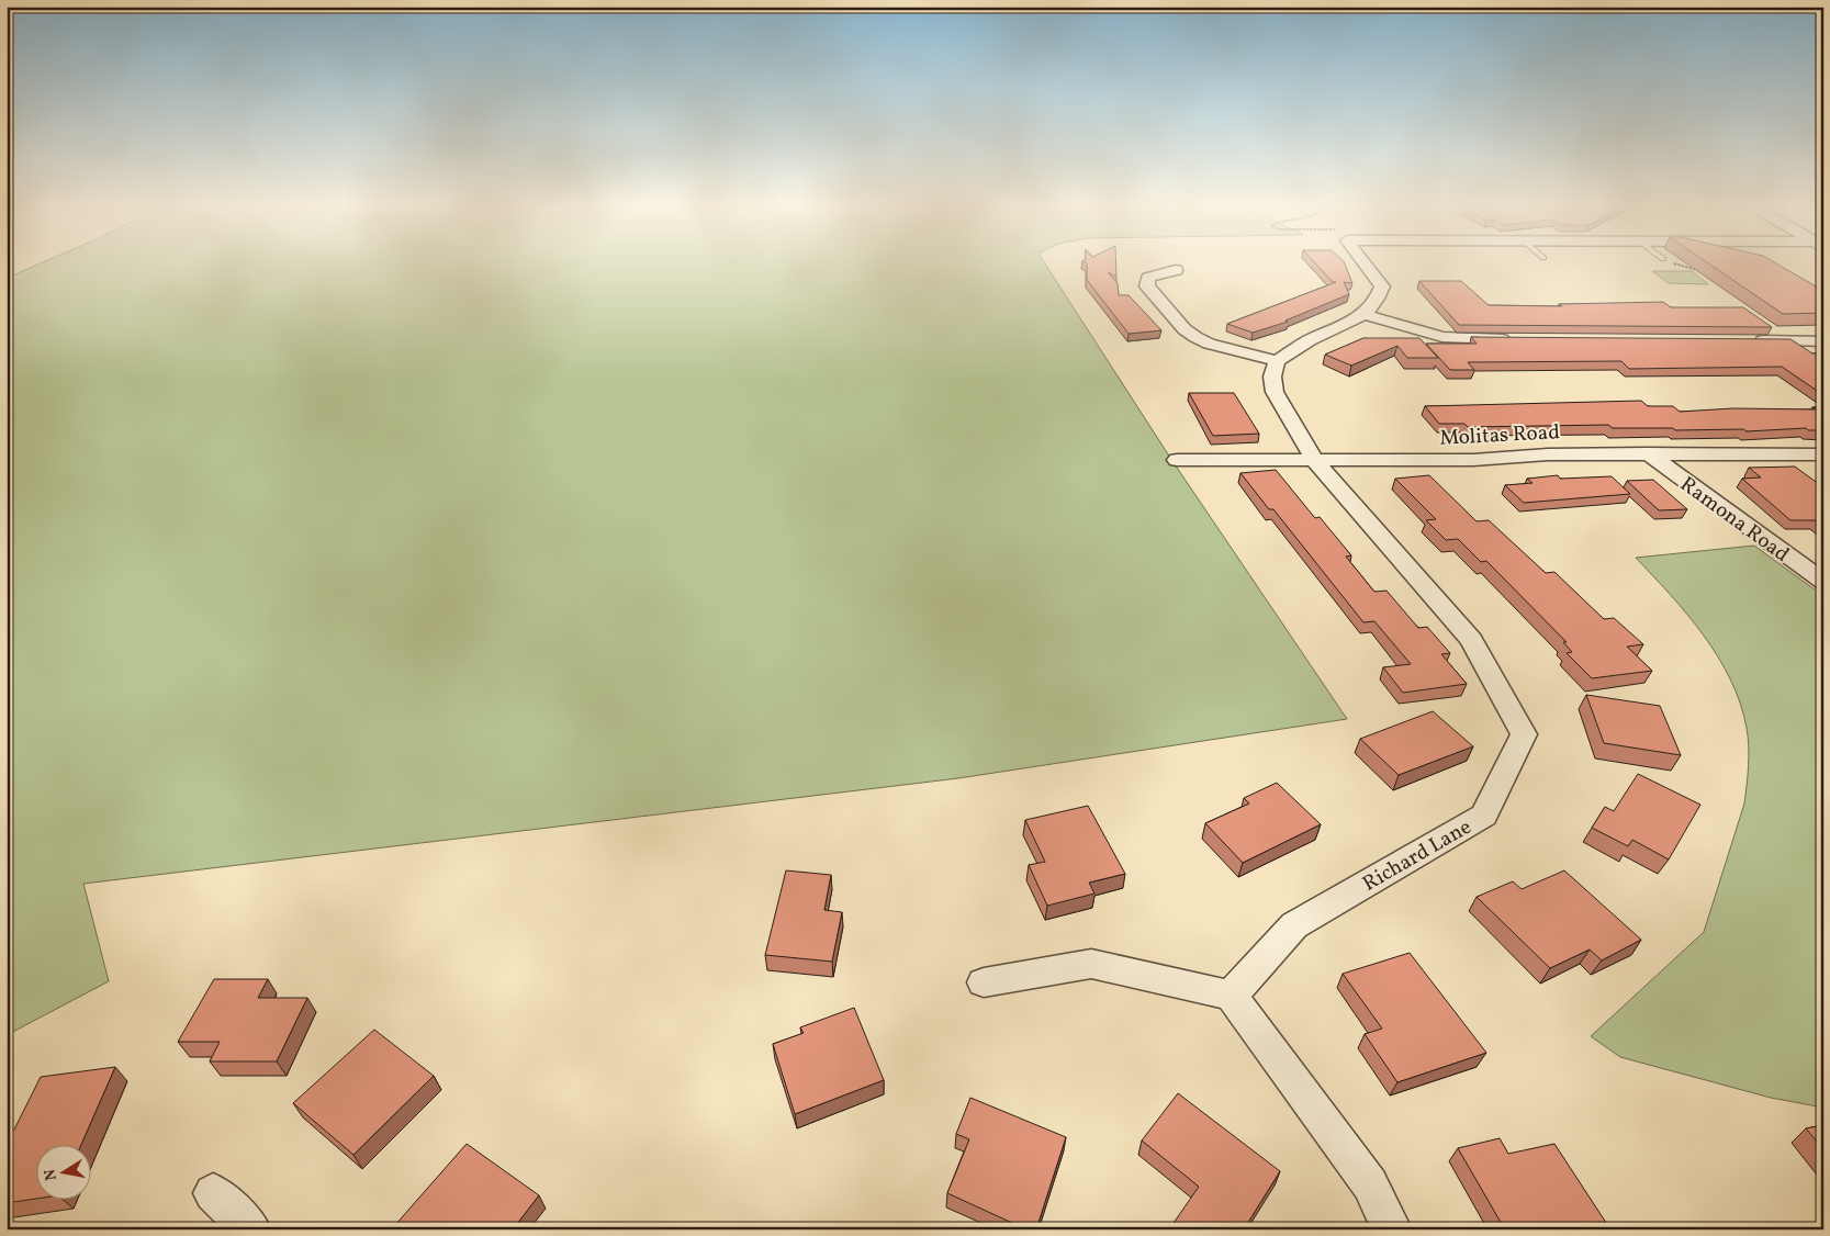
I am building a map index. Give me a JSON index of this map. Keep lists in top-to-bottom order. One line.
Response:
{"streets":{"street":["Molitas Road","Ramona Road","Richard Lane"]},"crossings":[["Molitas Road","Ramona Road"],["Molitas Road","Richard Lane"]],"north":"left"}
